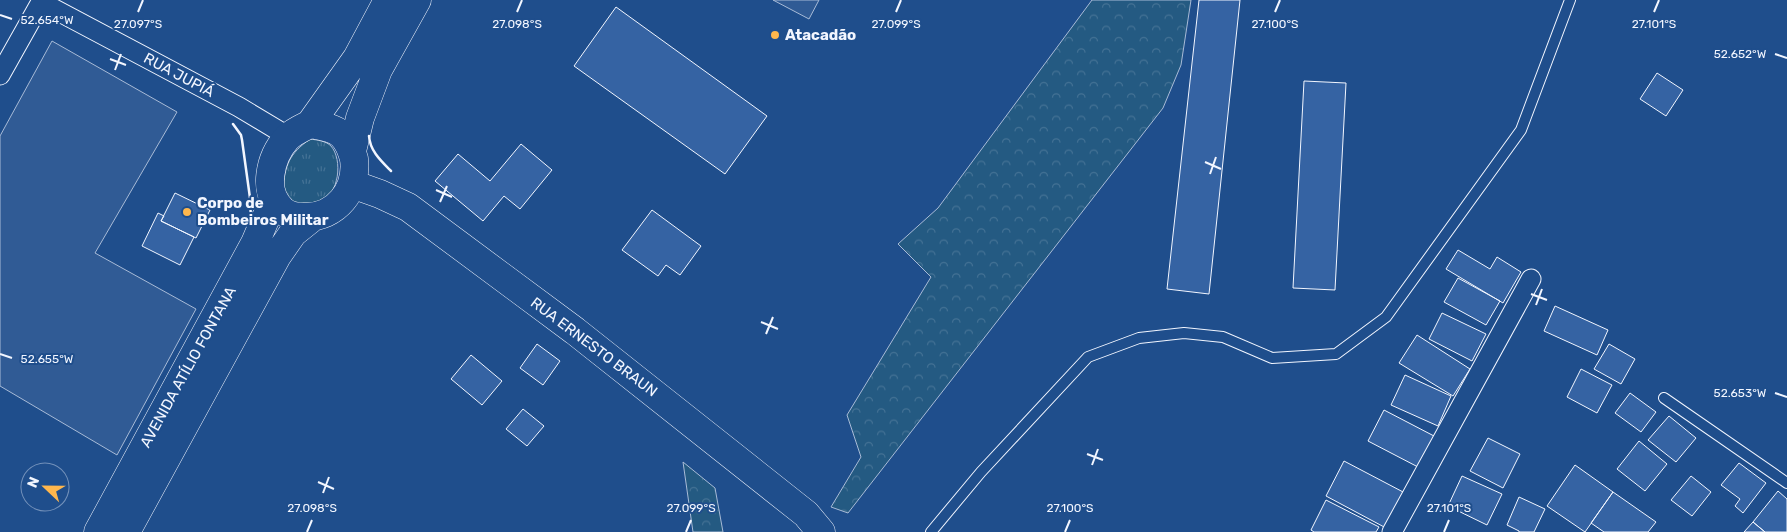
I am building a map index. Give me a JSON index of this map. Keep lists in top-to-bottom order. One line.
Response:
{"streets":{"main road":["RUA ERNESTO BRAUN","AVENIDA ATÍLIO FONTANA"],"street":["RUA JUPIÁ"]},"crossings":[["RUA JUPIÁ","RUA ERNESTO BRAUN"],["RUA JUPIÁ","AVENIDA ATÍLIO FONTANA"],["RUA ERNESTO BRAUN","AVENIDA ATÍLIO FONTANA"]],"places":["Atacadão","Corpo de Bombeiros Militar"],"north":"left","coordinates":["52.654°W","27.099°S","27.097°S","27.098°S","27.100°S","27.101°S","52.652°W","52.655°W","52.653°W"]}
